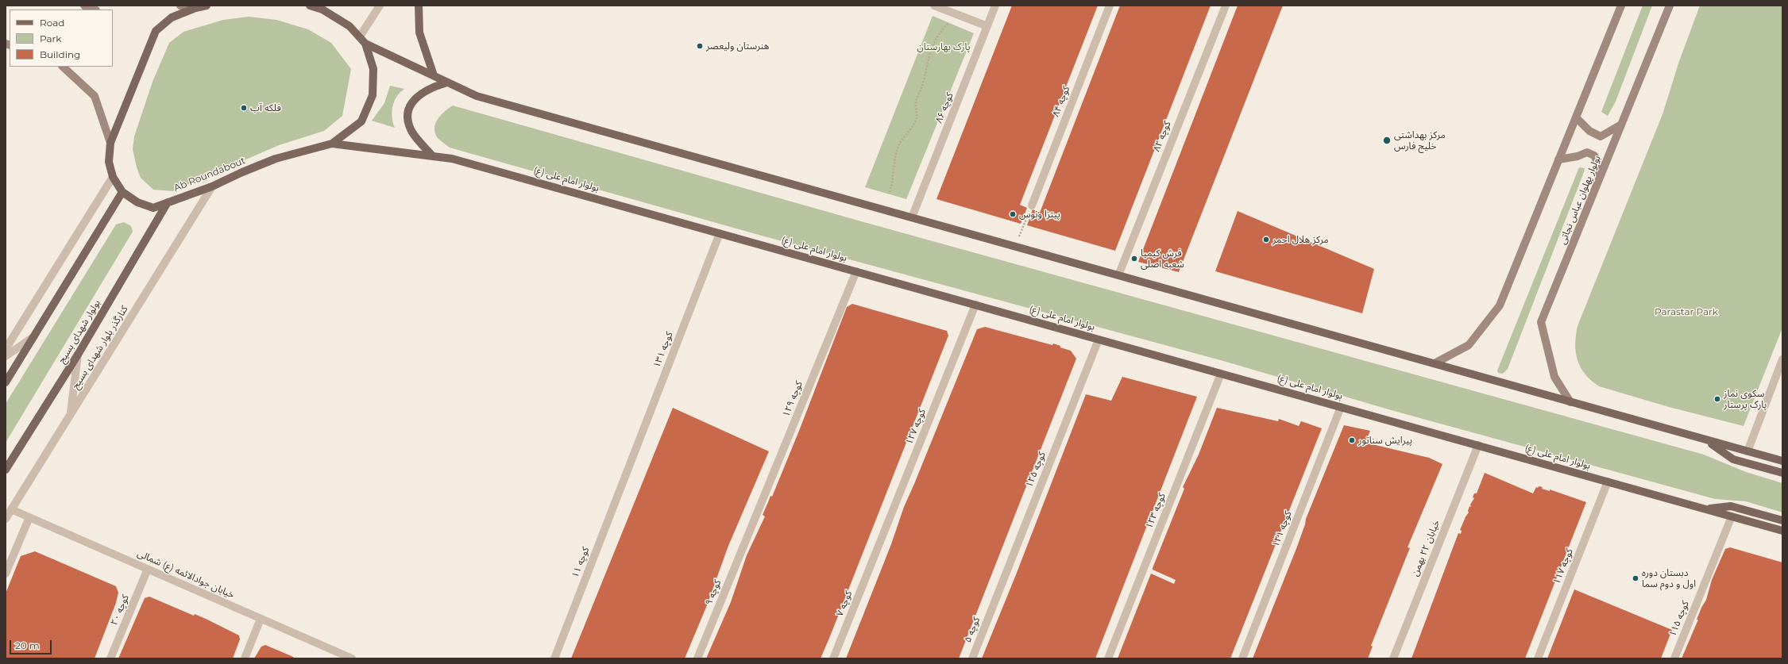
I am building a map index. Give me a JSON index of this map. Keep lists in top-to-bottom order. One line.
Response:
{"streets":{"main road":["Ab Roundabout","بولوار امام علی (ع)","بولوار پهلوان عباس نجاتی","بولوار شهدای بسیج"],"street":["کوچه ۸۴","کوچه ۸۶","کوچه ۸۲","کنارگذر بلوار شهدای بسیج","کوچه ۱۳۱","کوچه ۱۲۹","کوچه ۱۲۷","کوچه ۱۲۵","کوچه ۱۲۳","کوچه ۱۲۱","خیابان ۲۲ بهمن","کوچه ۱۱","کوچه ۱۱۷","خیابان جوادالائمه (ع) شمالی","کوچه ۹","کوچه ۷","کوچه ۲۰","کوچه ۱۱۵","کوچه ۵"]},"crossings":[["Ab Roundabout","بولوار امام علی (ع)"],["Ab Roundabout","بولوار شهدای بسیج"],["Ab Roundabout","کنارگذر بلوار شهدای بسیج"],["بولوار امام علی (ع)","کوچه ۱۳۱"],["بولوار امام علی (ع)","کوچه ۱۲۹"],["بولوار امام علی (ع)","کوچه ۱۲۷"],["بولوار امام علی (ع)","کوچه ۱۲۵"],["بولوار امام علی (ع)","کوچه ۱۲۳"],["بولوار امام علی (ع)","کوچه ۱۲۱"],["بولوار امام علی (ع)","خیابان ۲۲ بهمن"],["بولوار امام علی (ع)","کوچه ۱۱۷"],["بولوار امام علی (ع)","کوچه ۱۱۵"],["کنارگذر بلوار شهدای بسیج","خیابان جوادالائمه (ع) شمالی"],["کوچه ۱۳۱","کوچه ۱۱"],["کوچه ۱۲۹","کوچه ۹"],["کوچه ۱۲۷","کوچه ۷"],["کوچه ۱۲۵","کوچه ۵"],["خیابان جوادالائمه (ع) شمالی","کوچه ۲۰"]],"parks":["پارک بهارستان","Parastar Park"],"places":["هنرستان ولیعصر","فلکه آب","مرکز بهداشتی خلیج فارس","پیتزا ونوس","مرکز هلال احمر","فرش کیمیا شعبه اصلی","سکوی نماز پارک پرستار","پیرایش سناتور","دبستان دوره اول و دوم سما"],"legend":["Road","Park","Building"],"scale_bar":"20 m"}
